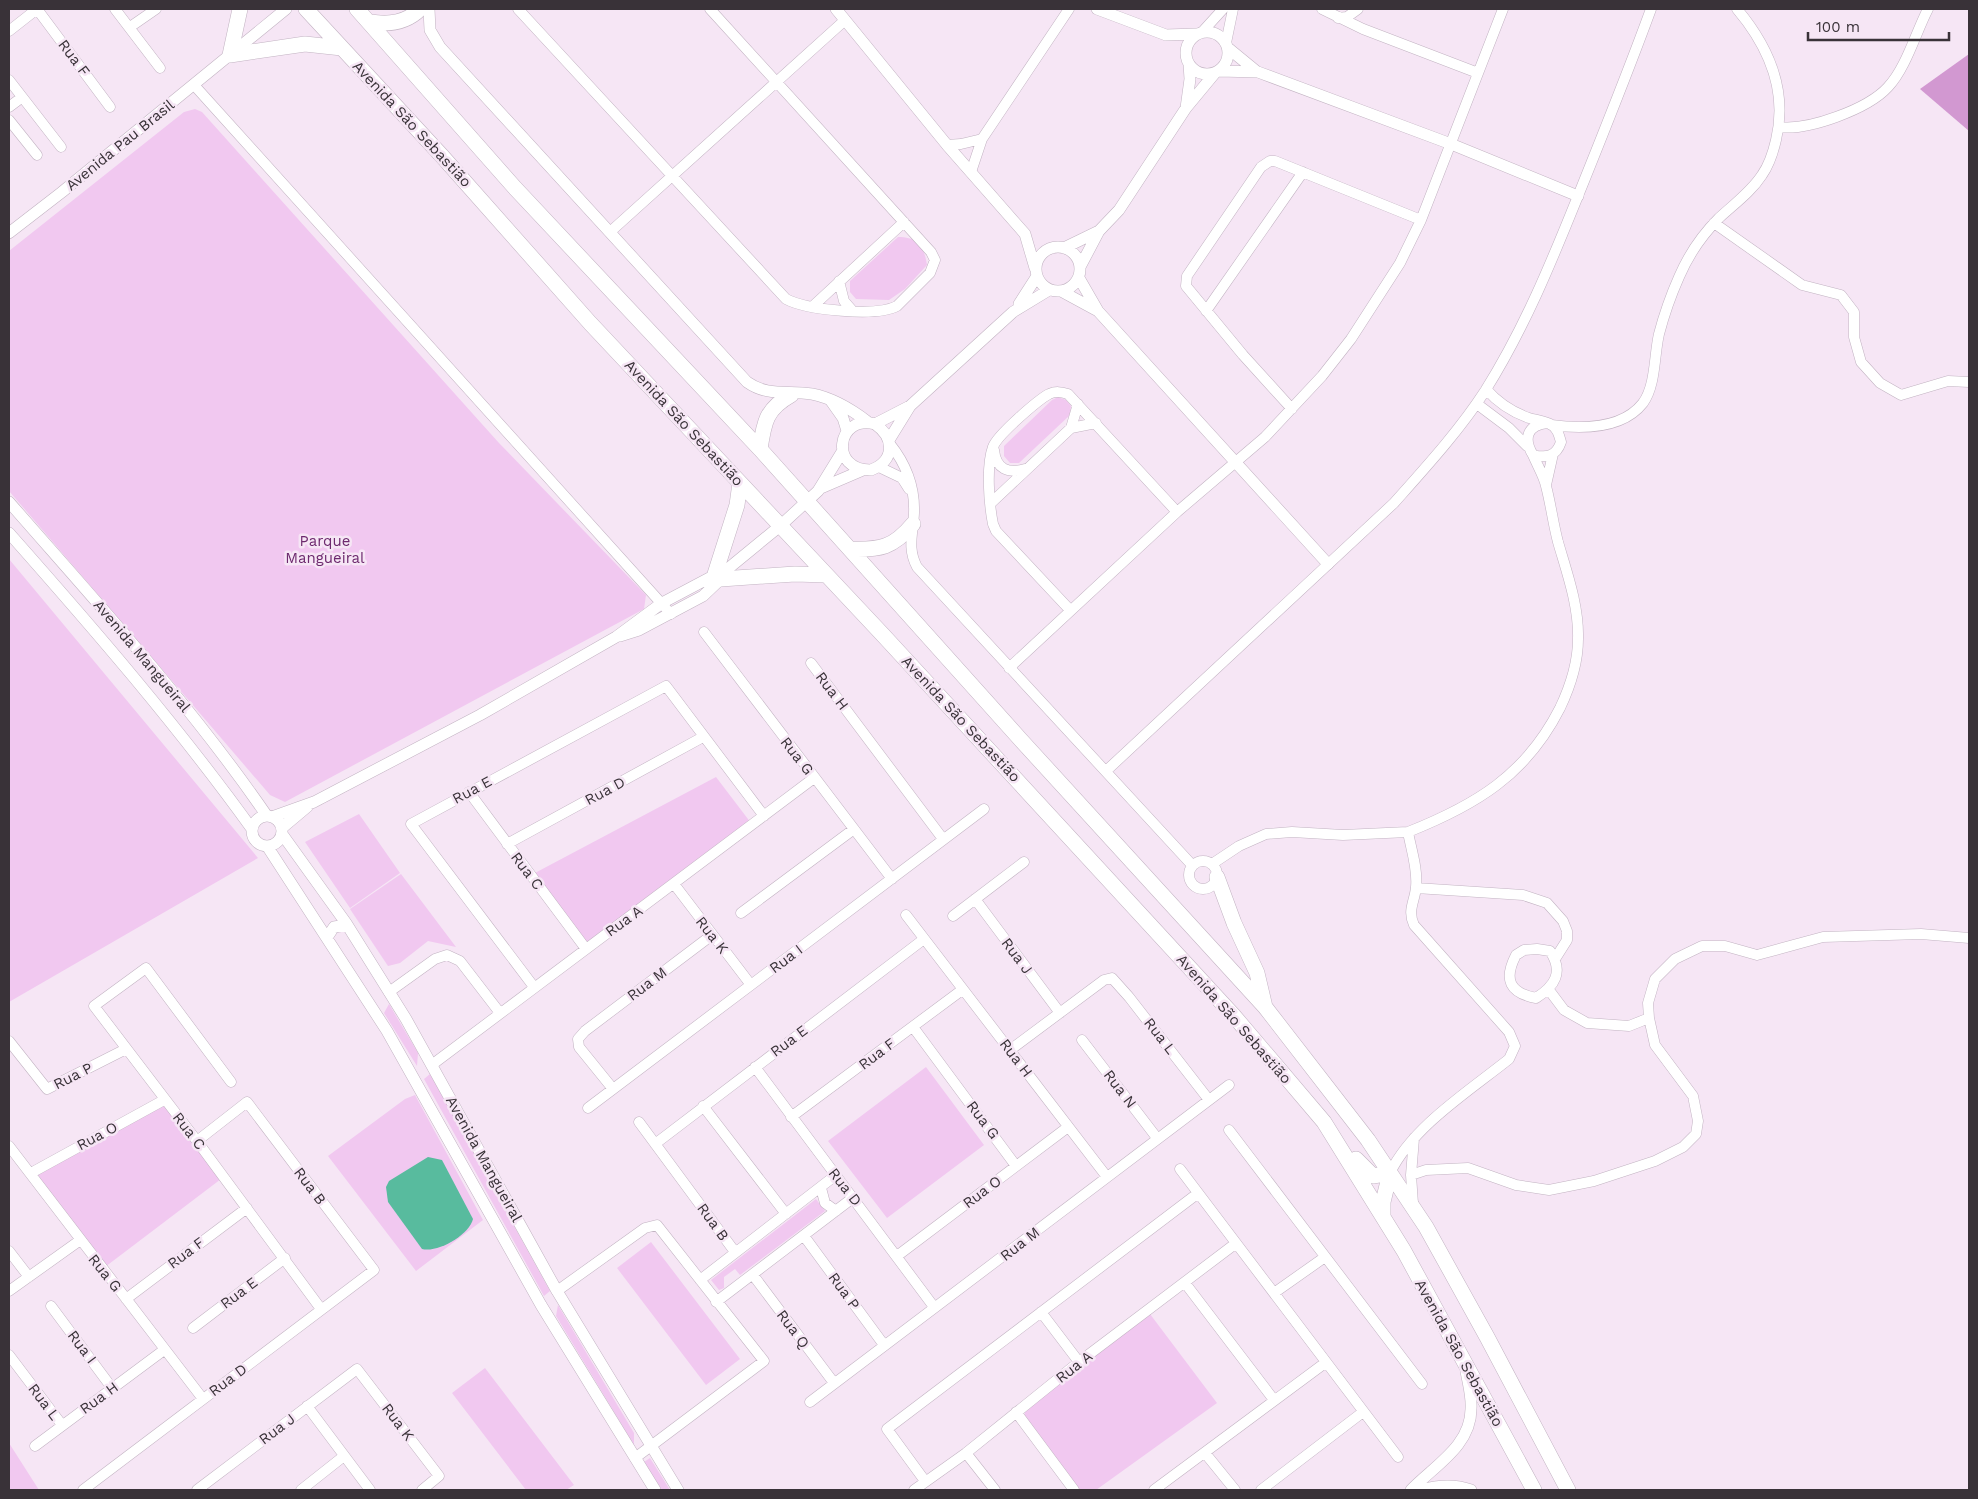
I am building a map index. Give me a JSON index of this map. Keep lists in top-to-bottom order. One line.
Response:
{"streets":{"main road":["Avenida São Sebastião"],"street":["Rua F","Avenida Pau Brasil","Avenida Mangueiral","Rua H","Rua G","Rua E","Rua D","Rua C","Rua A","Rua K","Rua J","Rua I","Rua M","Rua L","Rua P","Rua N","Rua O","Rua B","Rua Q"]},"crossings":[["Rua F","Rua H"],["Rua F","Rua G"],["Rua F","Rua D"],["Rua F","Rua C"],["Avenida Mangueiral","Rua A"],["Rua H","Rua G"],["Rua H","Rua E"],["Rua H","Rua I"],["Rua H","Rua M"],["Rua H","Rua L"],["Rua H","Rua O"],["Rua G","Rua D"],["Rua G","Rua A"],["Rua G","Rua I"],["Rua G","Rua O"],["Rua E","Rua D"],["Rua E","Rua C"],["Rua E","Rua A"],["Rua E","Rua B"],["Rua D","Rua C"],["Rua D","Rua M"],["Rua D","Rua O"],["Rua D","Rua B"],["Rua C","Rua A"],["Rua C","Rua P"],["Rua C","Rua O"],["Rua C","Rua B"],["Rua A","Rua K"],["Rua K","Rua J"],["Rua K","Rua I"],["Rua K","Rua M"],["Rua J","Rua L"],["Rua I","Rua M"],["Rua M","Rua L"],["Rua M","Rua P"],["Rua M","Rua N"],["Rua M","Rua Q"]],"parks":["Parque Mangueiral"],"scale_bar":"100 m"}
